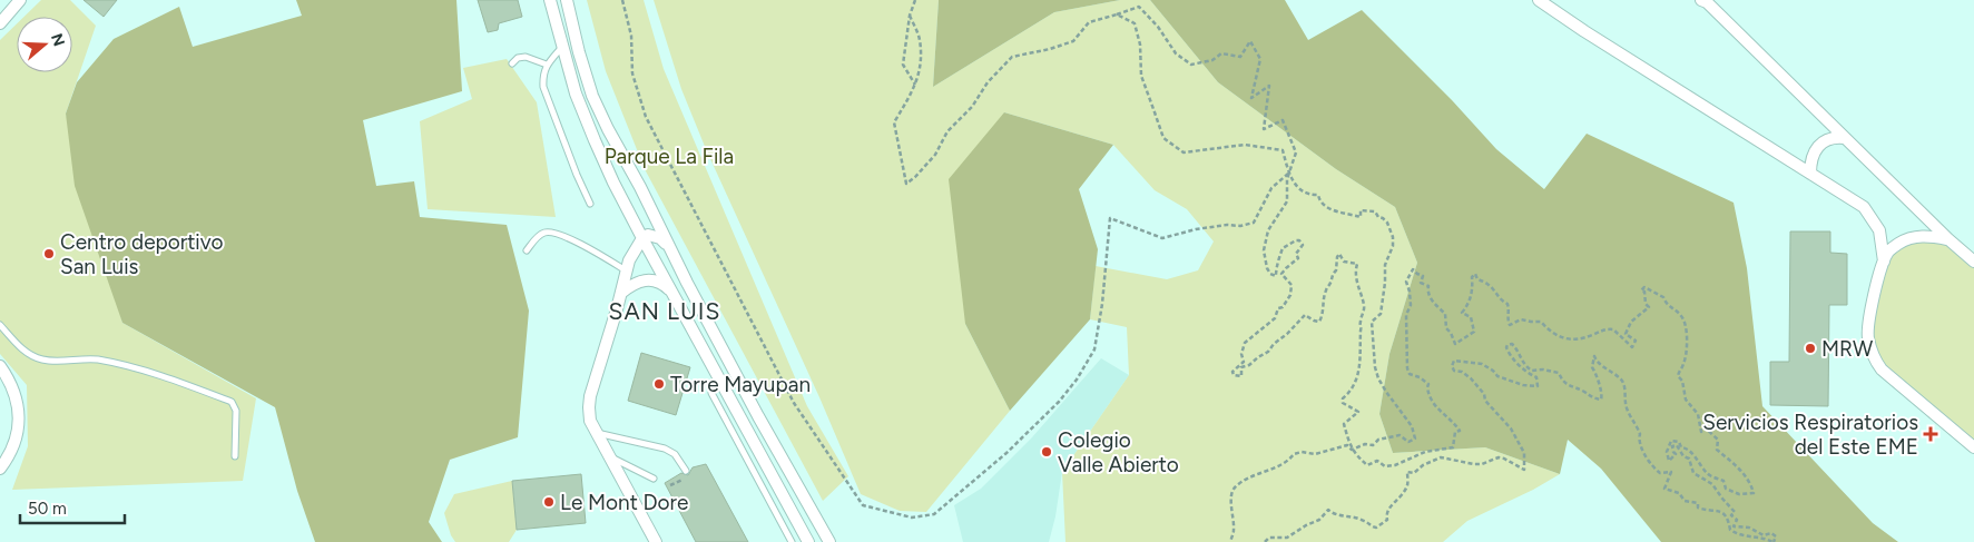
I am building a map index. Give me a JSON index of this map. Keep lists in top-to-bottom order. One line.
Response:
{"districts":["SAN LUIS"],"parks":["Parque La Fila"],"places":{"other":["Centro deportivo San Luis","MRW","Torre Mayupan","Colegio Valle Abierto","Le Mont Dore"],"health":["Servicios Respiratorios del Este EME"]},"scale_bar":"50 m","north":"right"}
